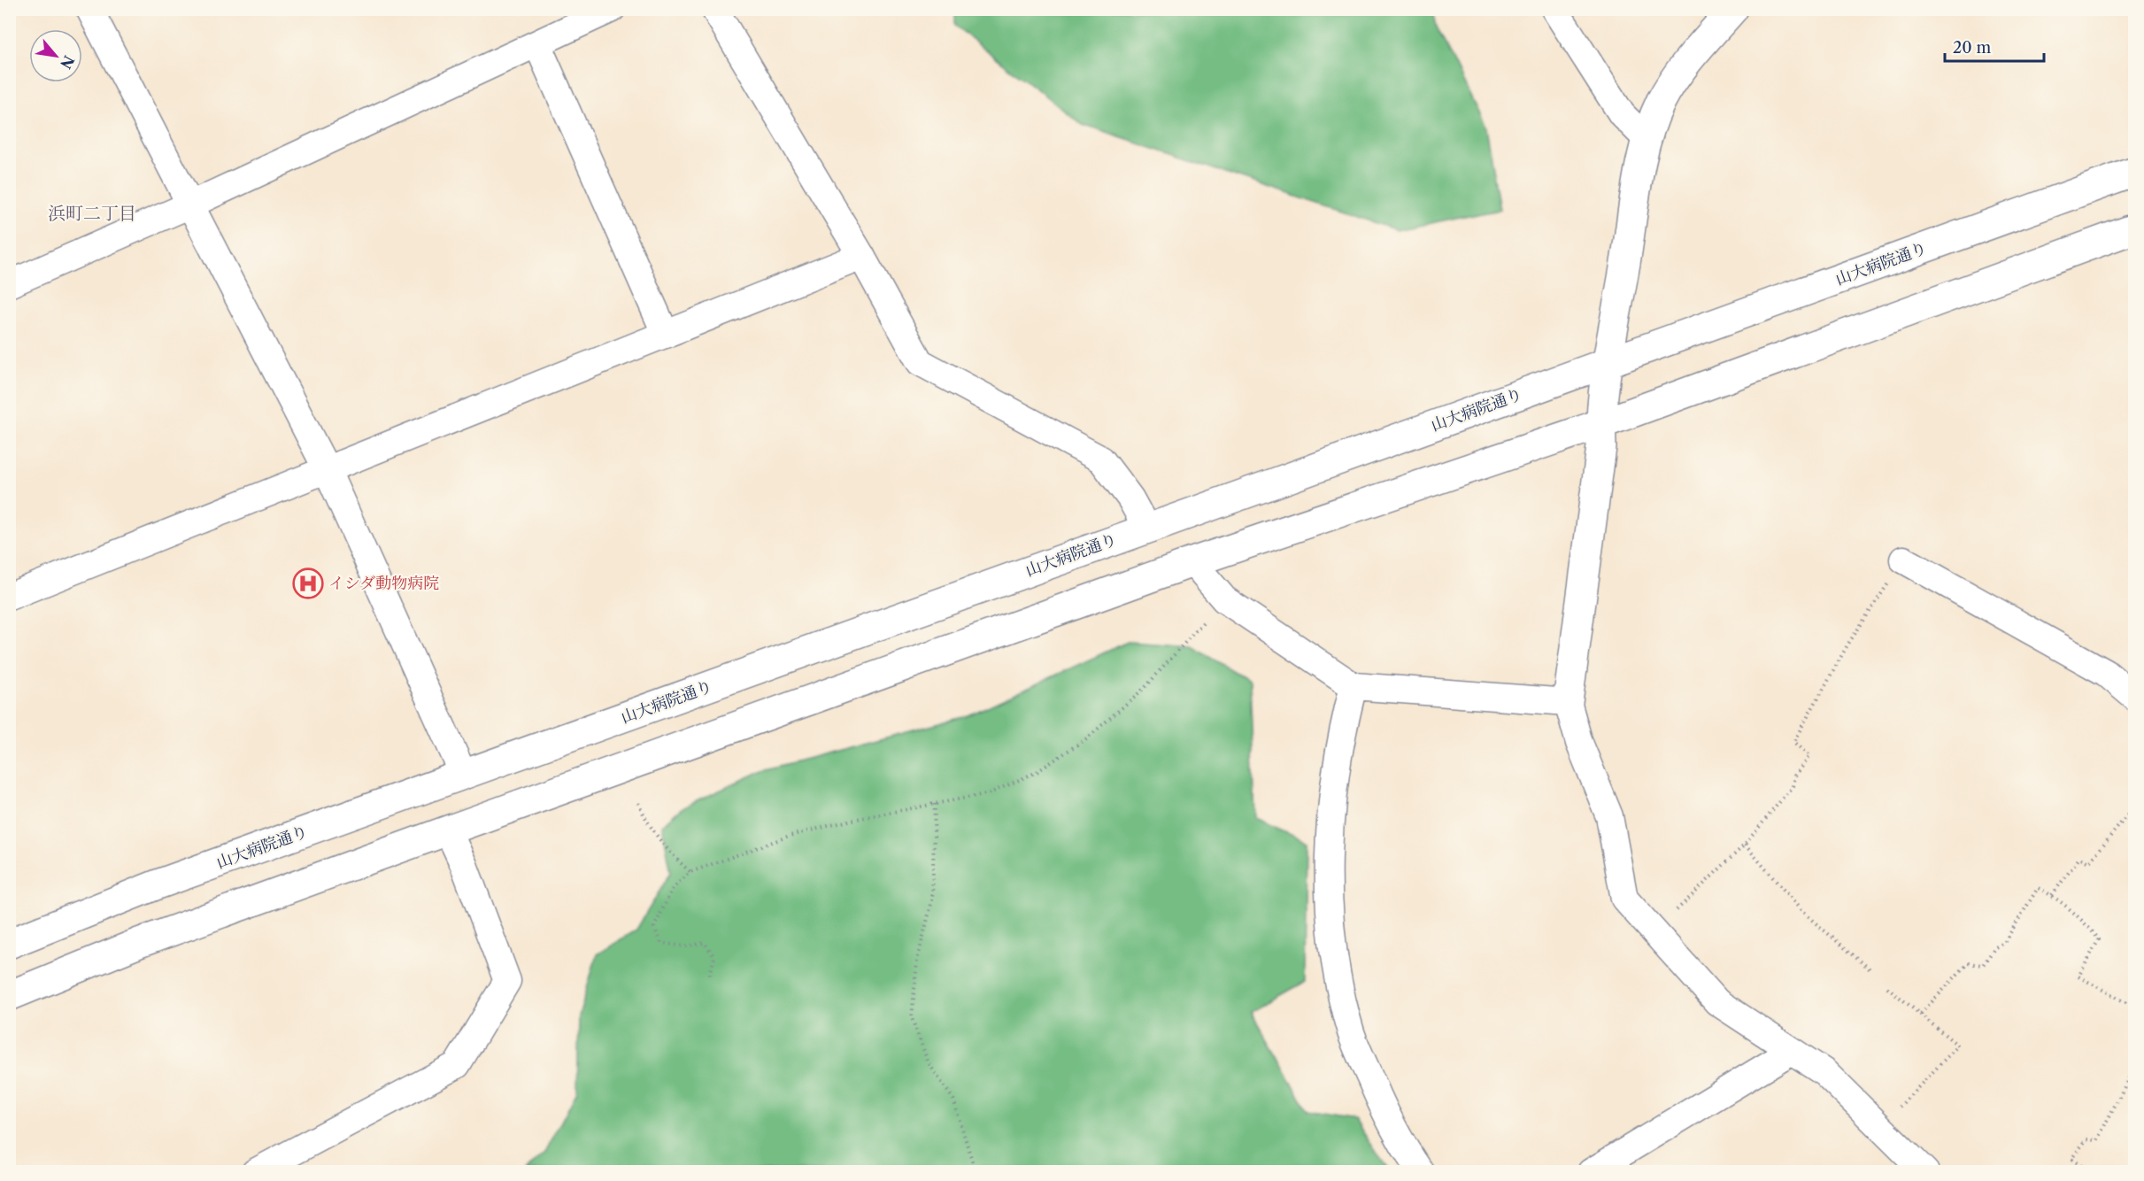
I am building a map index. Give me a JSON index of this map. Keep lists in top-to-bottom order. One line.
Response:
{"streets":{"street":["山大病院通り"]},"districts":["浜町二丁目"],"places":{"hospital":["イシダ動物病院"]},"scale_bar":"20 m","north":"bottom right"}
